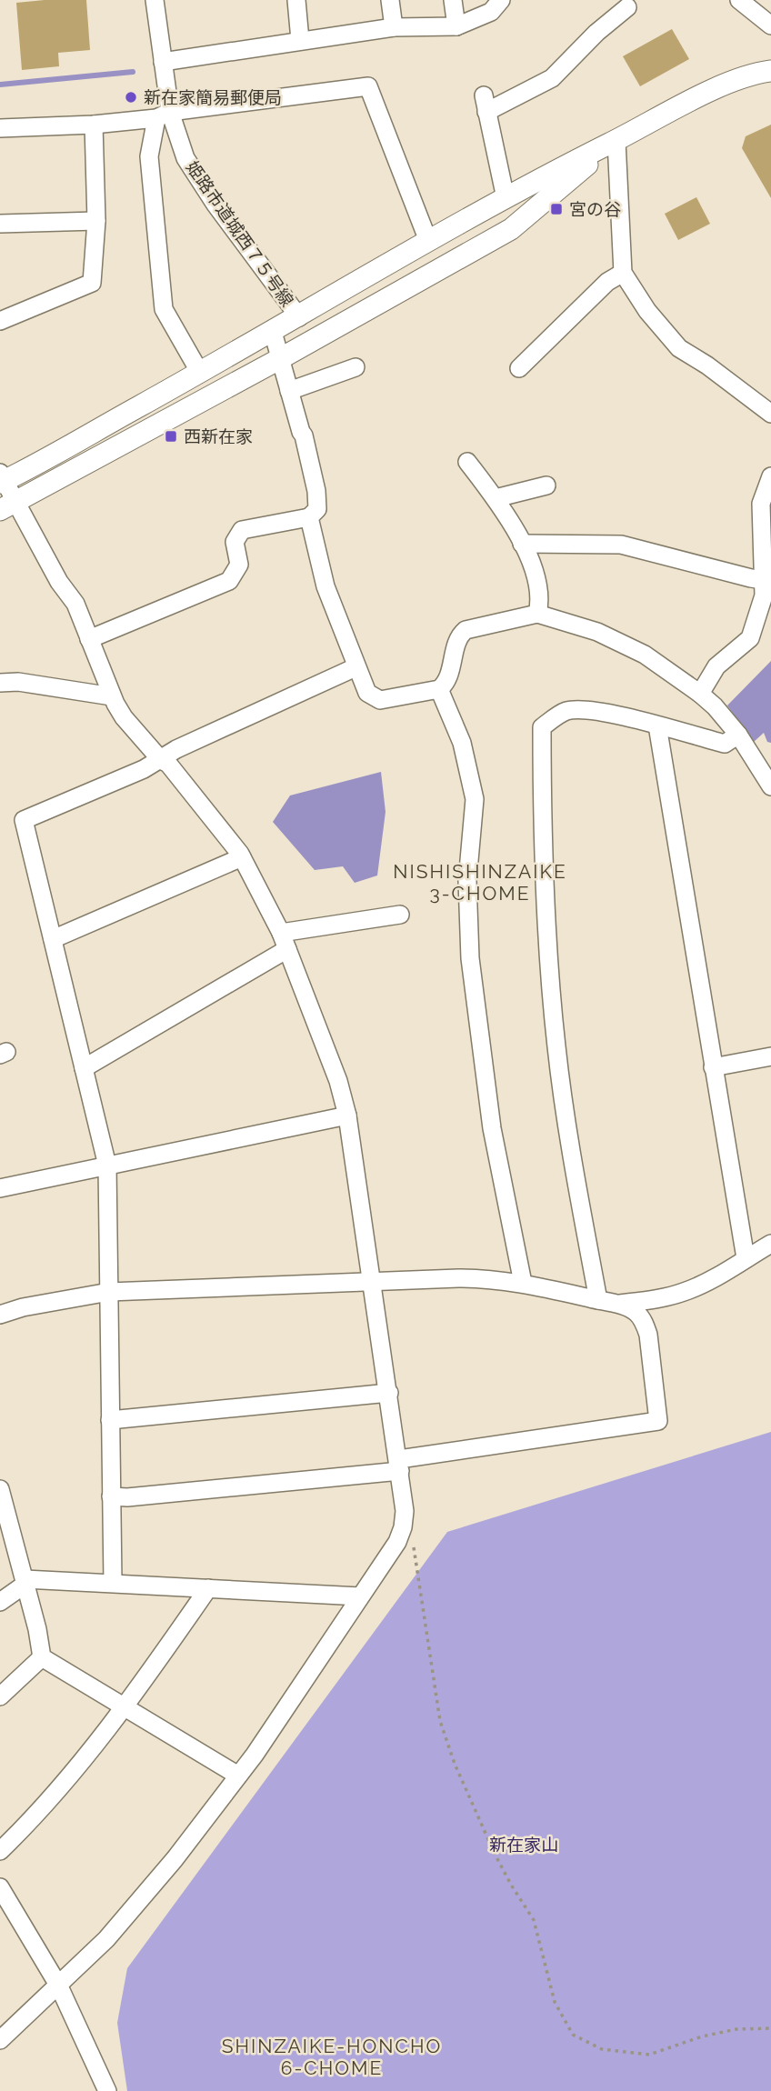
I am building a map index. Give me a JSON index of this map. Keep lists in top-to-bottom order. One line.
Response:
{"streets":{"street":["姫路市道城西７５号線"]},"districts":["NISHISHINZAIKE 3-CHOME","SHINZAIKE-HONCHO 6-CHOME"],"parks":["新在家山"],"places":{"other":["新在家簡易郵便局"],"transit":["宮の谷","西新在家"]}}
